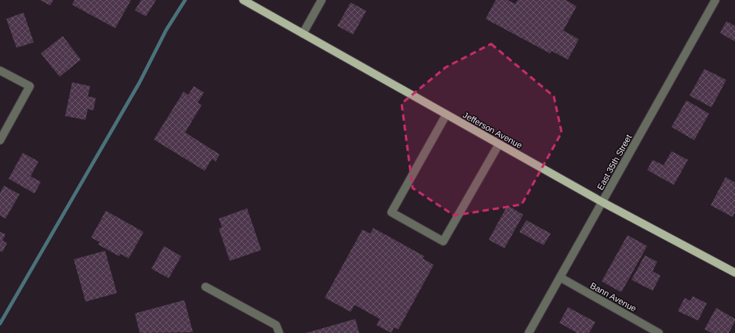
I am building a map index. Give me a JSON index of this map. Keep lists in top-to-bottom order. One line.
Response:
{"streets":{"main road":["Jefferson Avenue"],"street":["East 35th Street","Bann Avenue"]},"crossings":[["Jefferson Avenue","East 35th Street"],["East 35th Street","Bann Avenue"]]}
